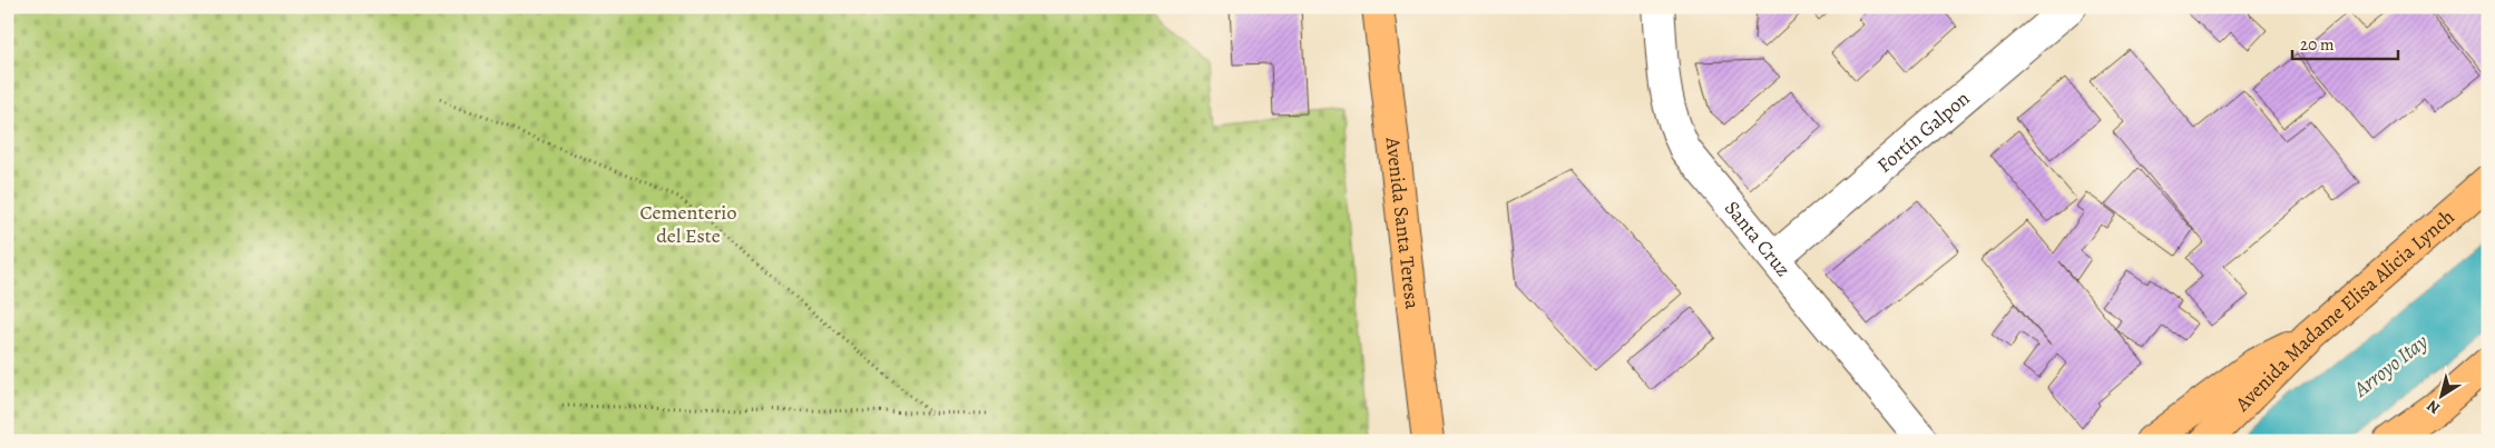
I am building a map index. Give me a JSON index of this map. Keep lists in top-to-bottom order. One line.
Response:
{"streets":{"main road":["Avenida Santa Teresa","Avenida Madame Elisa Alicia Lynch"],"street":["Fortín Galpon","Santa Cruz"]},"crossings":[["Fortín Galpon","Santa Cruz"]],"water":["Arroyo Itay"],"parks":["Cementerio del Este"],"scale_bar":"20 m","north":"bottom left"}
